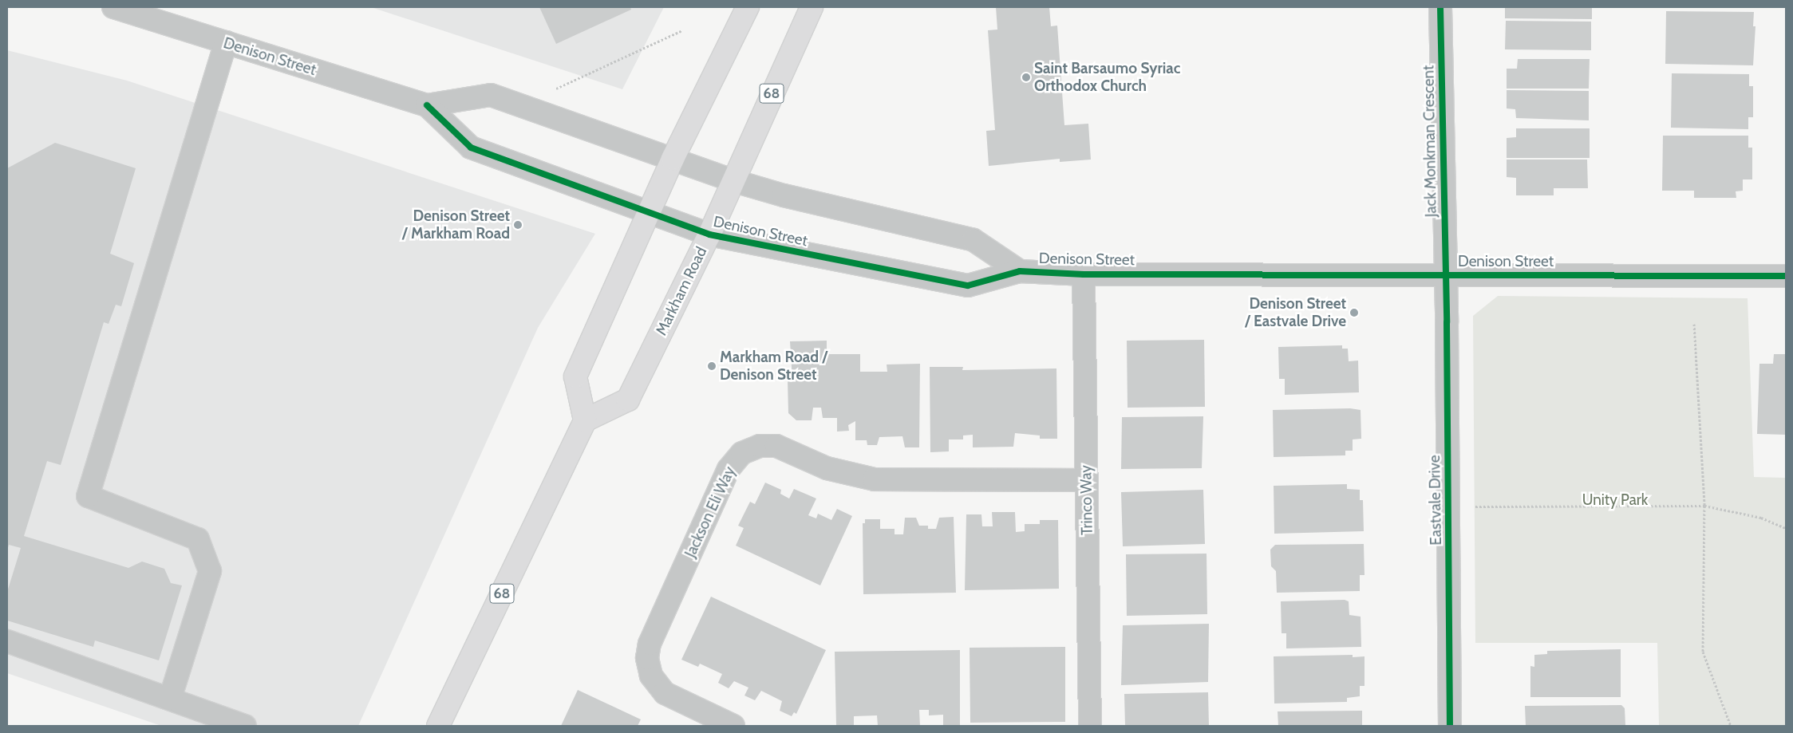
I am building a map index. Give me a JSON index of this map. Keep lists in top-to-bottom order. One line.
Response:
{"streets":{"main road":["68","Markham Road"],"street":["Denison Street","Jack Monkman Crescent","Trinco Way","Eastvale Drive","Jackson Eli Way"]},"crossings":[["Denison Street","Jack Monkman Crescent"],["Denison Street","Markham Road"],["Denison Street","Trinco Way"],["Denison Street","Eastvale Drive"],["68","Markham Road"],["Jack Monkman Crescent","Eastvale Drive"],["Trinco Way","Jackson Eli Way"]],"parks":["Unity Park"],"places":["Saint Barsaumo Syriac Orthodox Church","Denison Street / Markham Road","Denison Street / Eastvale Drive","Markham Road / Denison Street"]}
